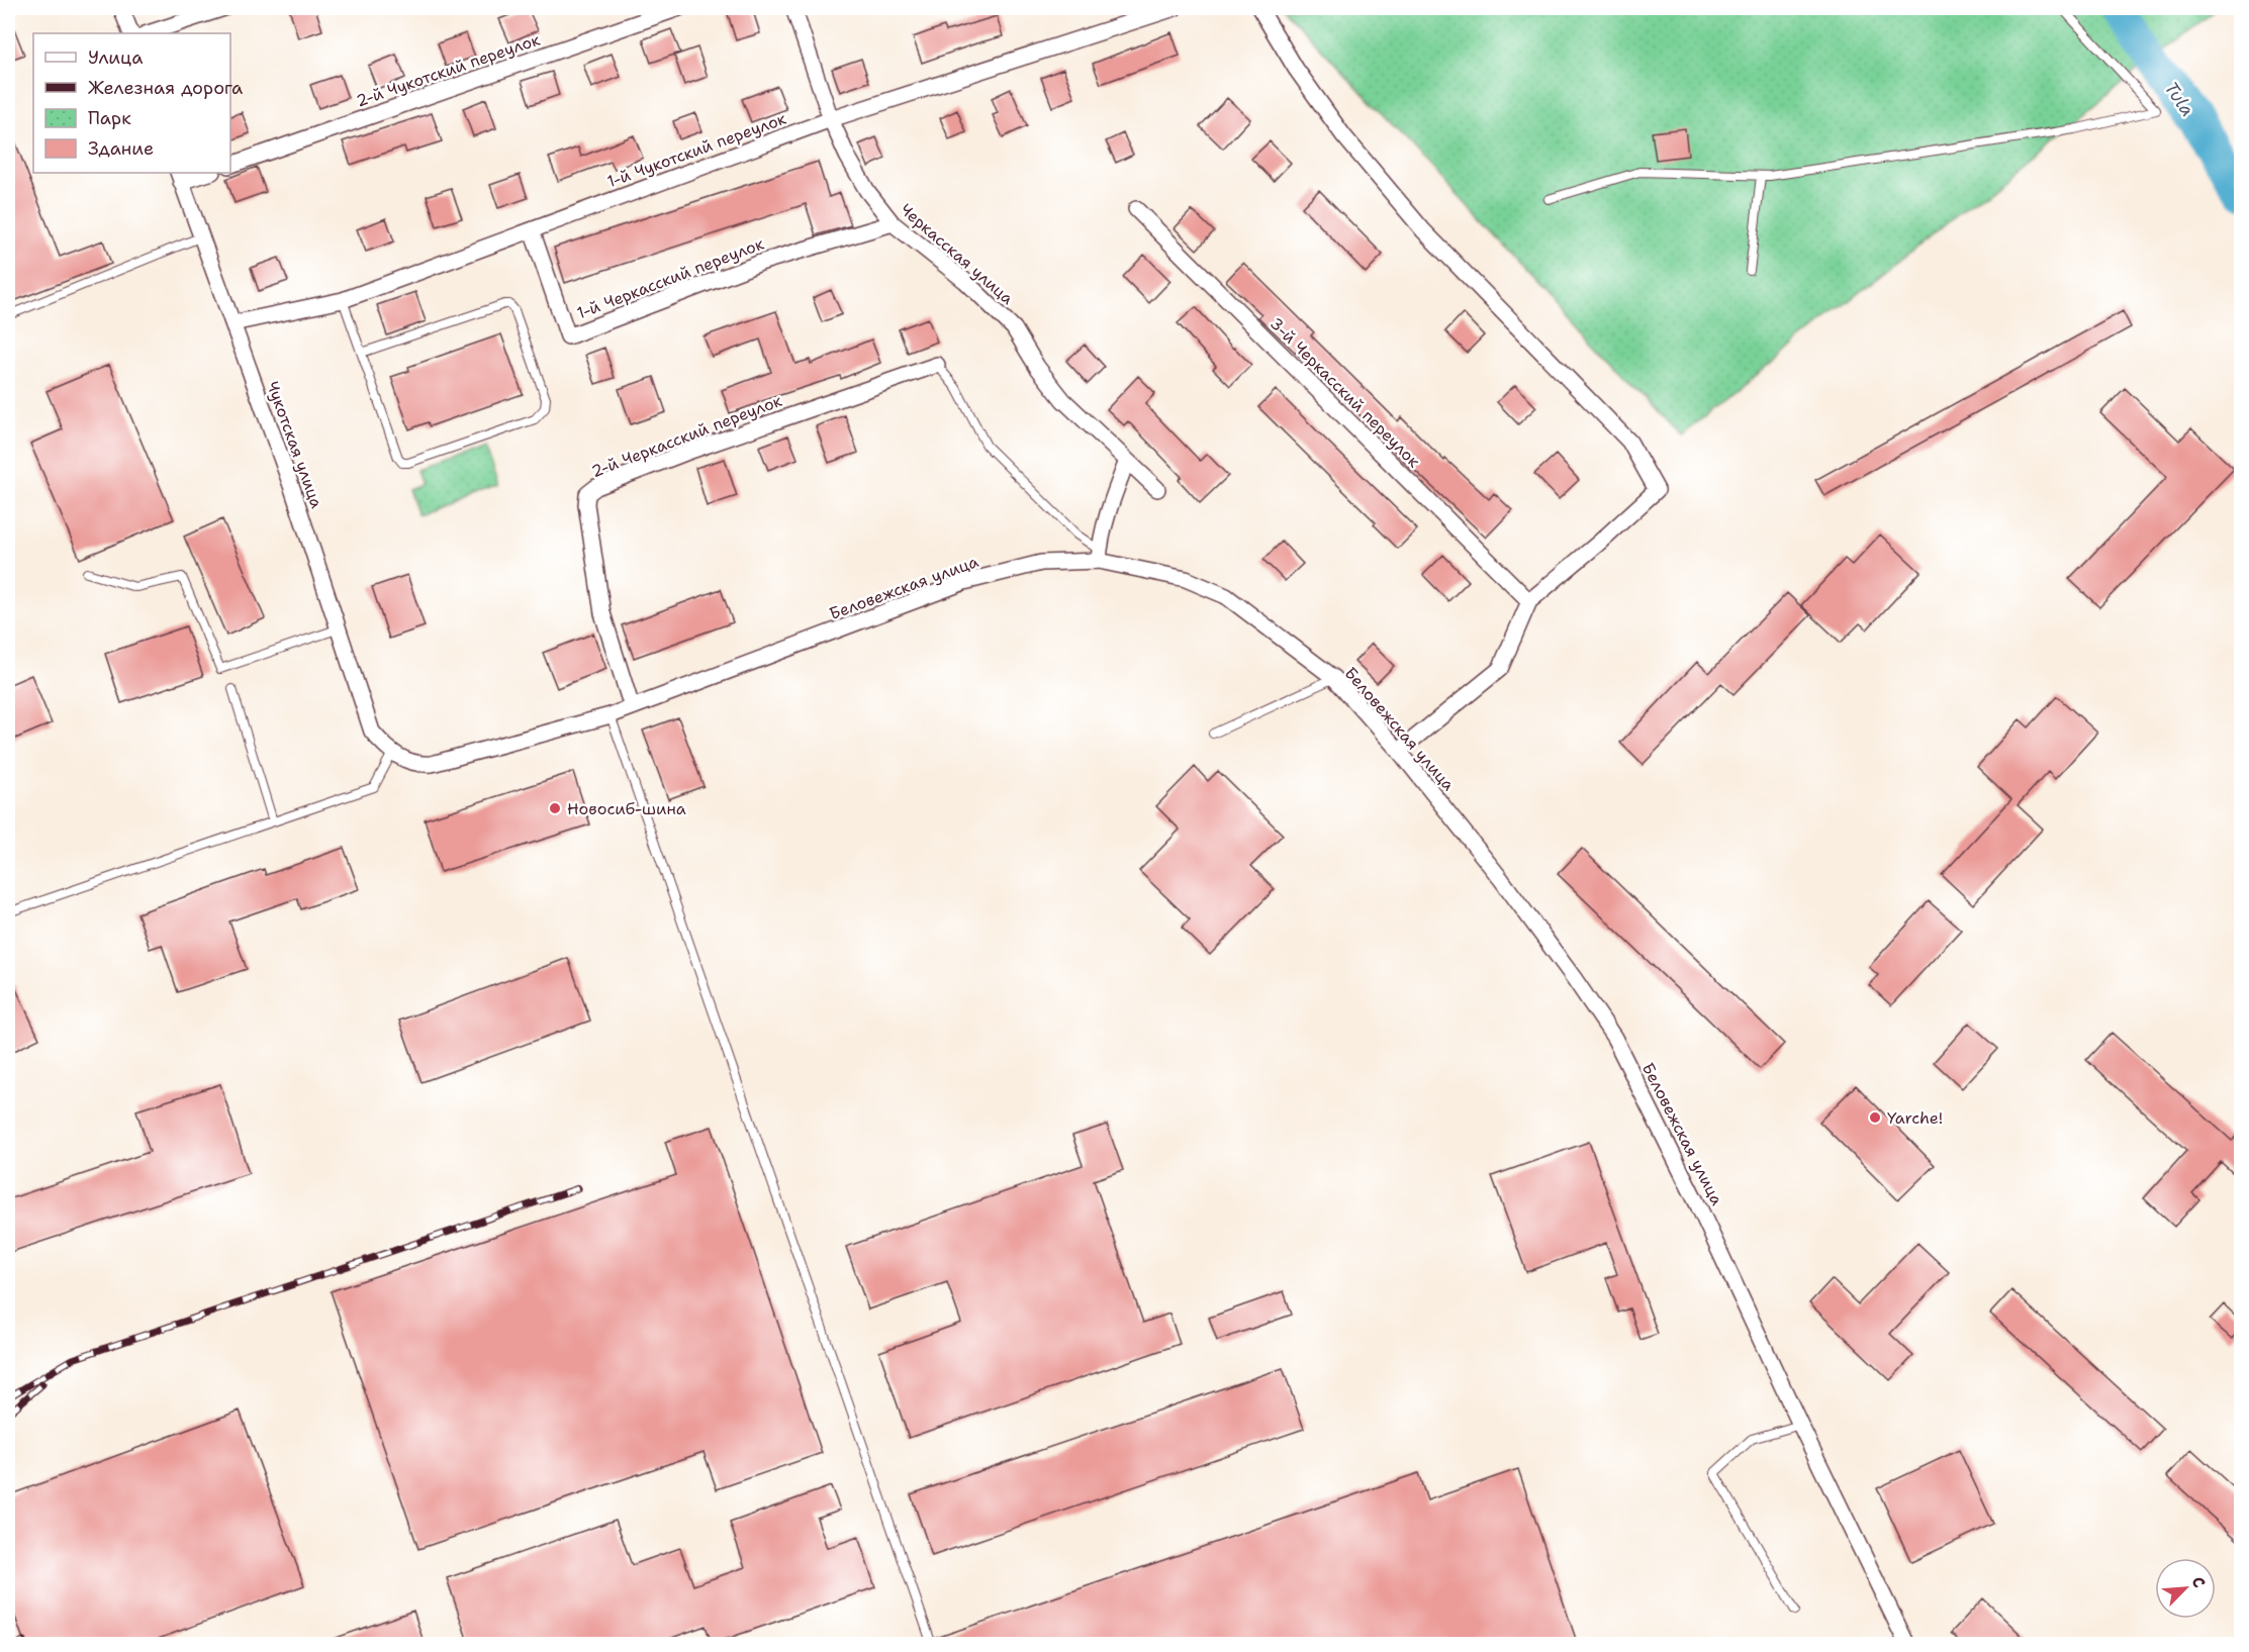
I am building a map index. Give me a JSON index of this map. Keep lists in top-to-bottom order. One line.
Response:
{"streets":{"street":["2-й Чукотский переулок","1-й Чукотский переулок","Черкасская улица","1-й Черкасский переулок","3-й Черкасский переулок","2-й Черкасский переулок","Чукотская улица","Беловежская улица"]},"crossings":[["1-й Чукотский переулок","Черкасская улица"],["1-й Чукотский переулок","1-й Черкасский переулок"],["1-й Чукотский переулок","Чукотская улица"],["Черкасская улица","1-й Черкасский переулок"],["2-й Черкасский переулок","Беловежская улица"],["Чукотская улица","Беловежская улица"]],"water":["Tula"],"places":["Новосиб-шина","Yarche!"],"legend":["Улица","Железная дорога","Парк","Здание"],"north":"top right"}
